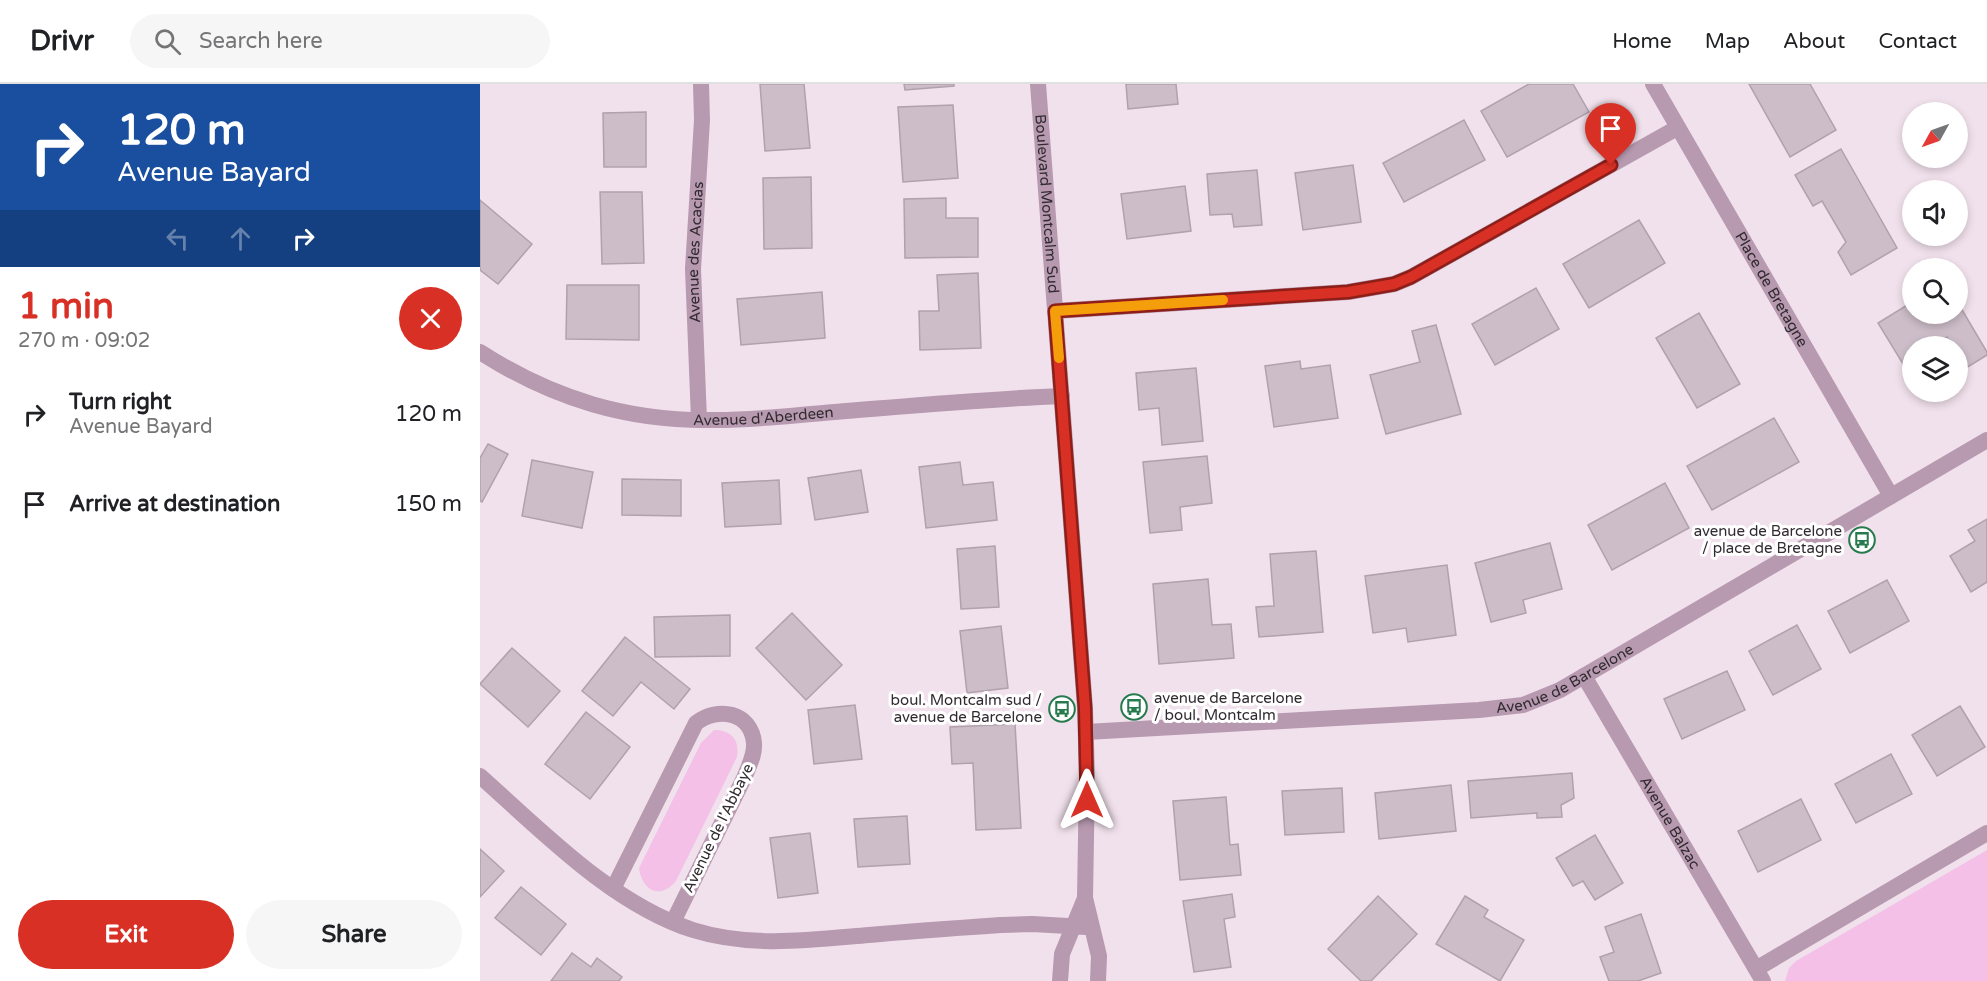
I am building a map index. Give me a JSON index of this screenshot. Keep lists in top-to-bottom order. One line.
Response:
{"streets":{"street":["Boulevard Montcalm Sud","Avenue des Acacias","Place de Bretagne","Avenue d'Aberdeen","Avenue de Barcelone","Avenue Balzac","Avenue de l'Abbaye"]},"crossings":[["Boulevard Montcalm Sud","Avenue d'Aberdeen"],["Boulevard Montcalm Sud","Avenue de Barcelone"],["Avenue des Acacias","Avenue d'Aberdeen"],["Place de Bretagne","Avenue de Barcelone"],["Avenue de Barcelone","Avenue Balzac"]],"places":{"bus stop":["avenue de Barcelone / place de Bretagne","avenue de Barcelone / boul. Montcalm","boul. Montcalm sud / avenue de Barcelone"]},"north":"bottom left","page":{"header":"Drivr","search":"Search here","nav":["Home","Map","About","Contact"],"turn":["120 m","Avenue Bayard"],"heading":["1 min","270 m · 09:02"],"list":[{"name":"Turn right","note":"Avenue Bayard","value":"120 m"},{"name":"Arrive at destination","value":"150 m"}],"buttons":["Exit","Share"]}}
